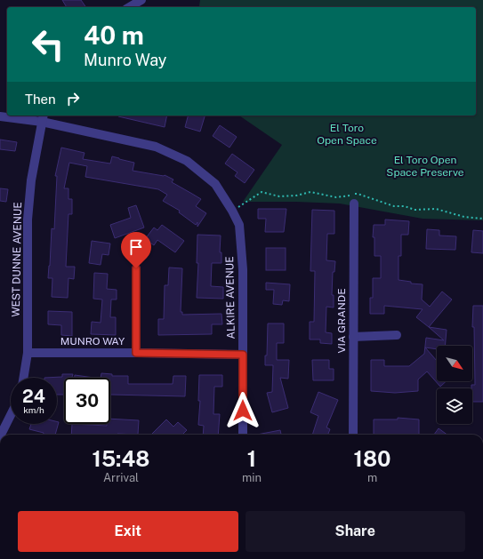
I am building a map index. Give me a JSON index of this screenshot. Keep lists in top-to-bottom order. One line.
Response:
{"streets":{"street":["WEST DUNNE AVENUE","ALKIRE AVENUE","VIA GRANDE","MUNRO WAY"]},"crossings":[["WEST DUNNE AVENUE","ALKIRE AVENUE"],["WEST DUNNE AVENUE","MUNRO WAY"],["ALKIRE AVENUE","MUNRO WAY"]],"parks":["El Toro Open Space","El Toro Open Space Preserve"],"north":"bottom right","page":{"turn":["40 m","Munro Way"],"then":"Then","speed":"24 km/h","limit":"30","eta":["15:48","Arrival","1","min","180","m"],"buttons":["Exit","Share"]}}
